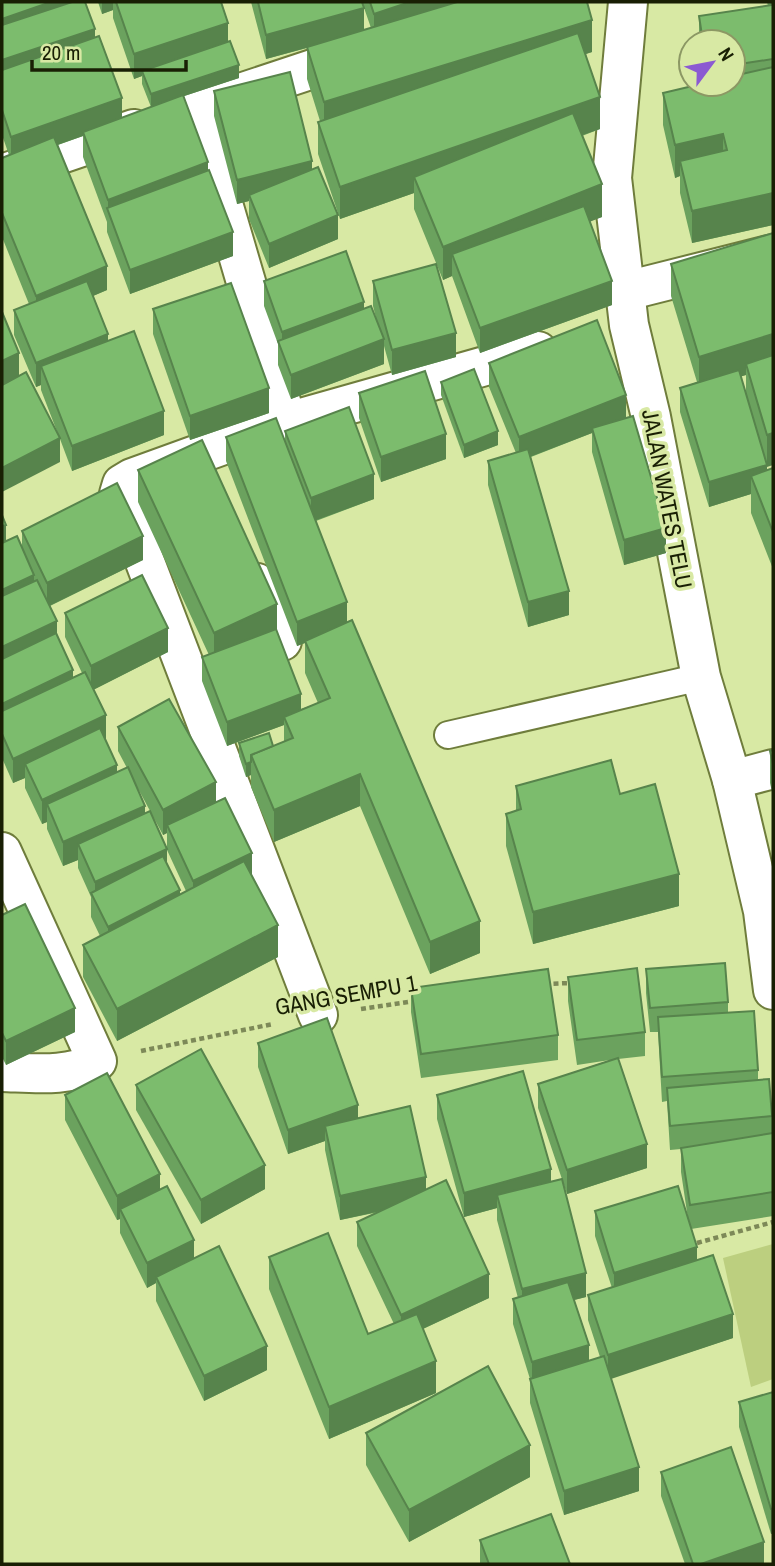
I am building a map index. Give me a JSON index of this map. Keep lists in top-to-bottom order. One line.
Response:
{"streets":{"street":["JALAN WATES TELU"],"path":["GANG SEMPU 1"]},"scale_bar":"20 m","north":"top right"}
